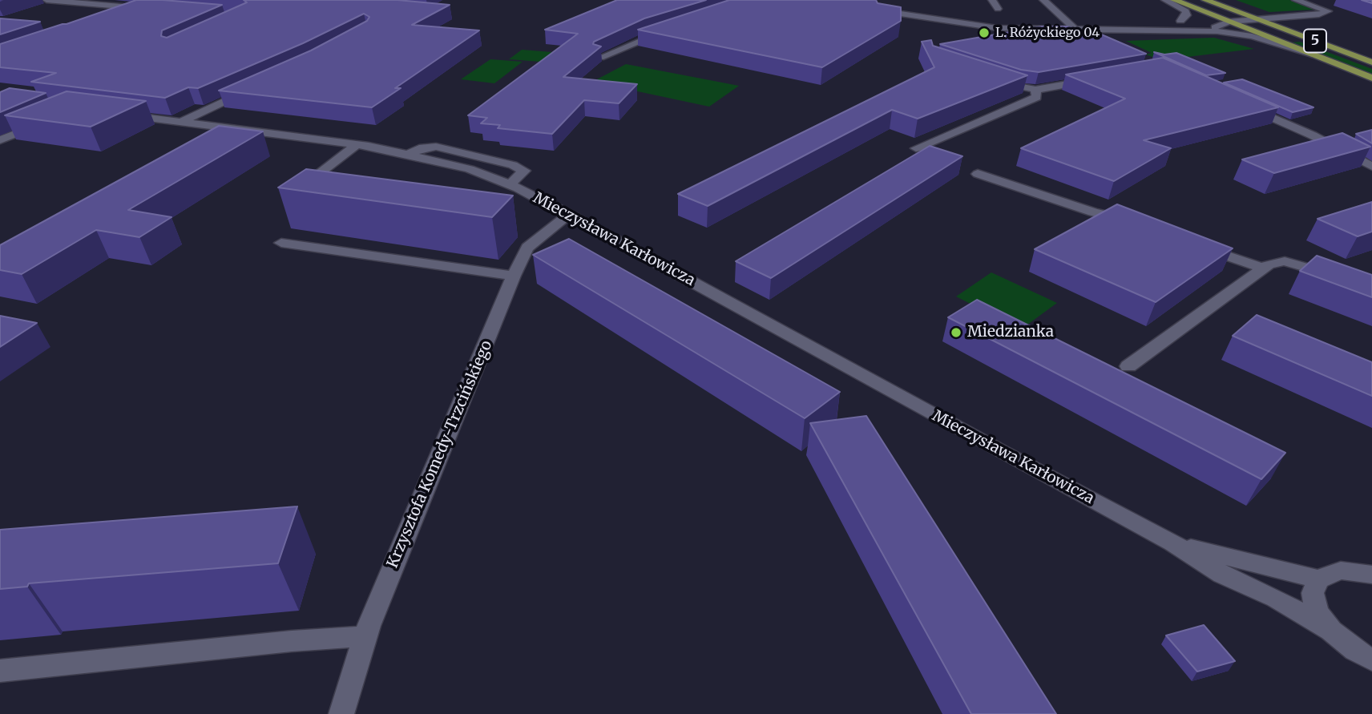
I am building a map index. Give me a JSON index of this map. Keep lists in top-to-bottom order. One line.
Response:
{"streets":{"main road":["5"],"street":["Mieczysława Karłowicza","Krzysztofa Komedy-Trzcińskiego"]},"crossings":[["Mieczysława Karłowicza","Krzysztofa Komedy-Trzcińskiego"]],"places":["L. Różyckiego 04","Miedzianka"]}
